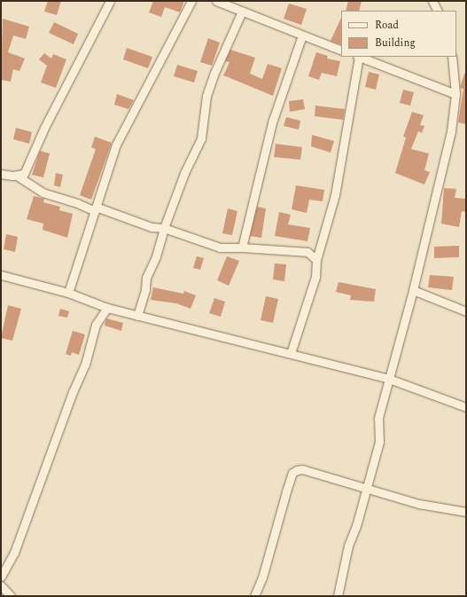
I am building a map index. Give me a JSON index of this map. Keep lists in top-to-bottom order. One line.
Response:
{"legend":["Road","Building"]}
